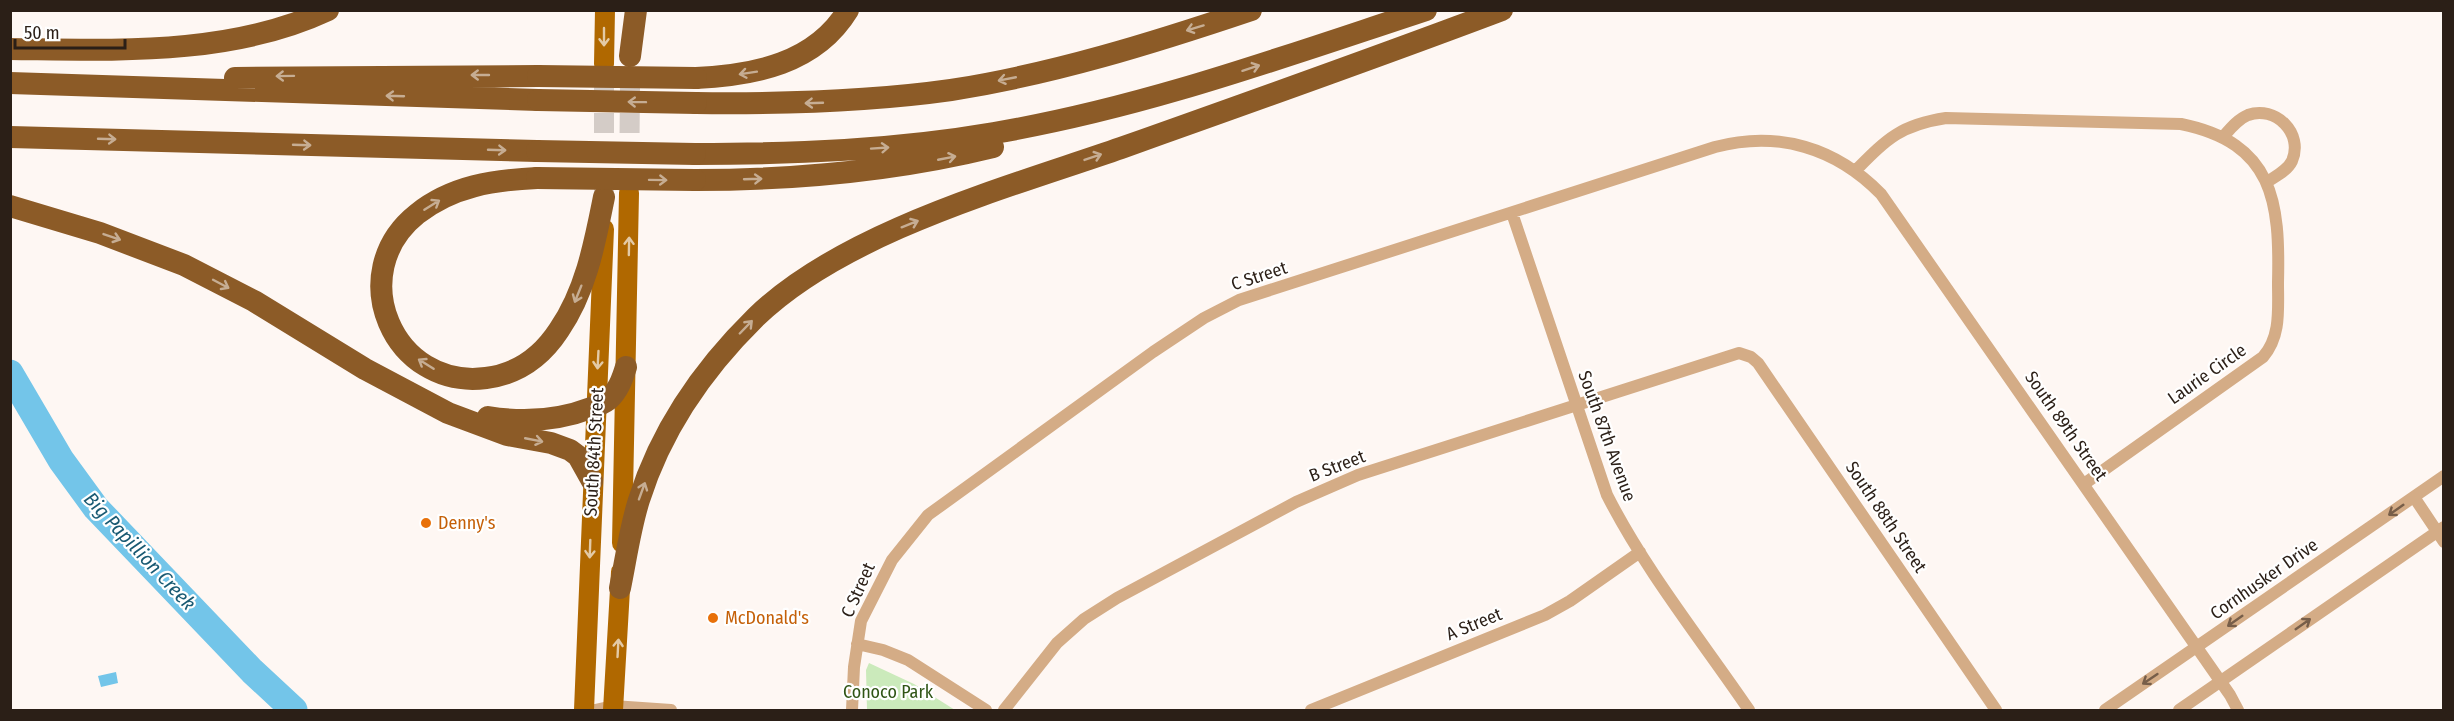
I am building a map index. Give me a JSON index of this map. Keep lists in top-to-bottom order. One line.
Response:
{"streets":{"main road":["South 84th Street"],"street":["C Street","Laurie Circle","South 89th Street","South 87th Avenue","B Street","South 88th Street","Cornhusker Drive","A Street"]},"crossings":[["C Street","Laurie Circle"],["C Street","South 89th Street"],["C Street","South 87th Avenue"],["Laurie Circle","South 89th Street"],["South 89th Street","Cornhusker Drive"],["South 87th Avenue","B Street"],["South 87th Avenue","A Street"],["B Street","South 88th Street"]],"water":["Big Papillion Creek"],"parks":["Conoco Park"],"places":["Denny's","McDonald's"],"scale_bar":"50 m"}
